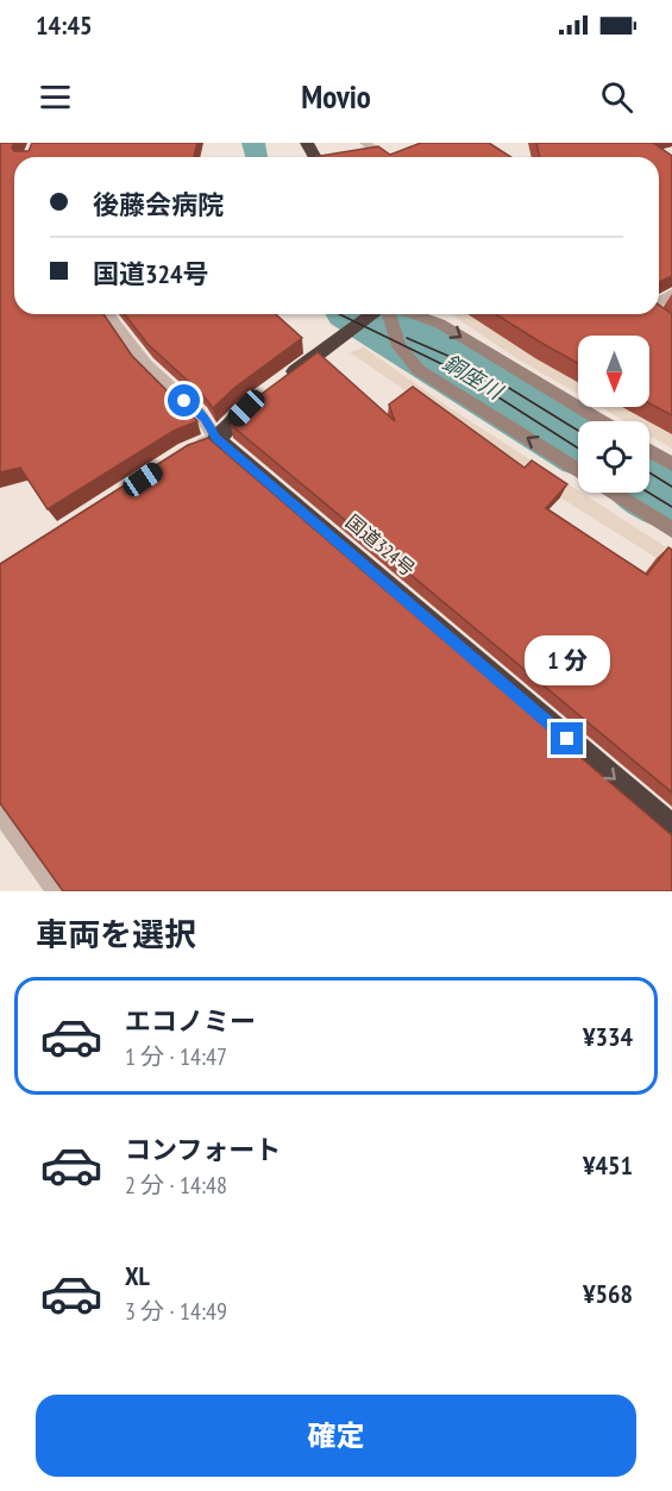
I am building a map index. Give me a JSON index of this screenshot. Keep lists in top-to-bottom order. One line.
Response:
{"streets":{"highway":["国道324号"]},"one_way":["国道324号"],"water":["銅座川"],"north":"bottom","page":{"status":"14:45","header":"Movio","banner":["後藤会病院","国道324号"],"bubble":"1 分","heading":"車両を選択","list":[{"name":"エコノミー","note":"1 分 · 14:47","value":"¥334"},{"name":"コンフォート","note":"2 分 · 14:48","value":"¥451"},{"name":"XL","note":"3 分 · 14:49","value":"¥568"}],"buttons":"確定"}}
